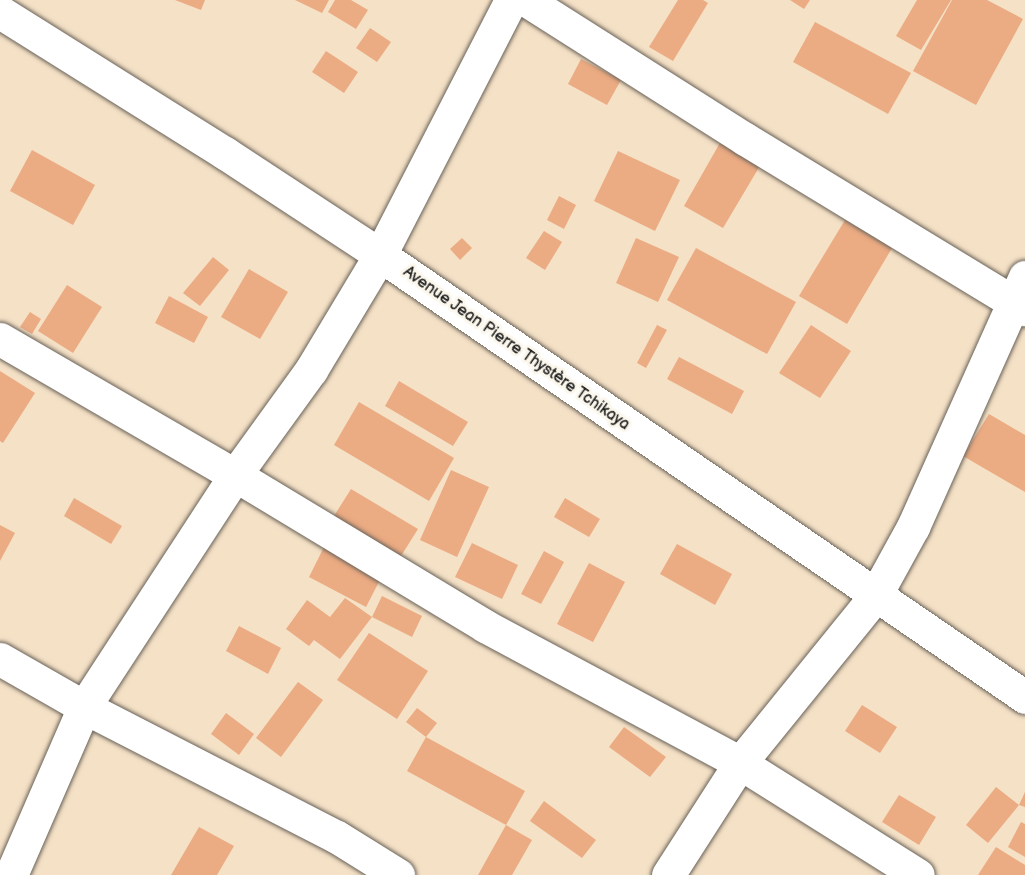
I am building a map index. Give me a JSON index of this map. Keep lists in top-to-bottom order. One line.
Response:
{"streets":{"street":["Avenue Jean Pierre Thystère Tchikaya"]}}
